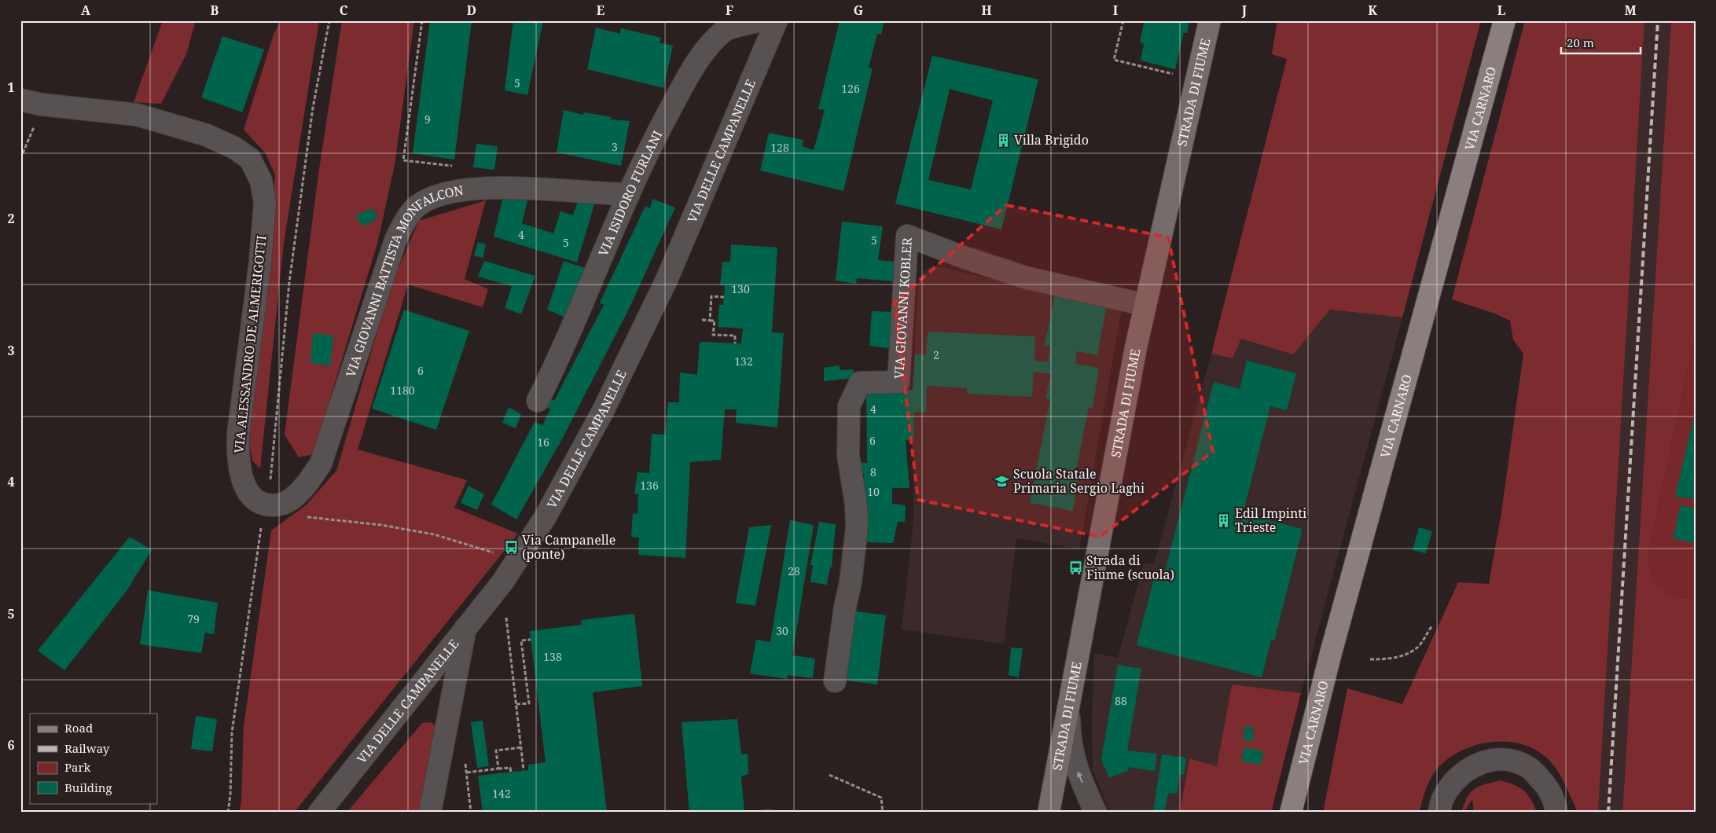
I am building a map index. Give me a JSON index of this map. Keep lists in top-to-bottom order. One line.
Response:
{"streets":{"main road":["STRADA DI FIUME","VIA CARNARO"],"street":["VIA DELLE CAMPANELLE","VIA ISIDORO FURLANI","VIA GIOVANNI BATTISTA MONFALCON","VIA GIOVANNI KOBLER","VIA ALESSANDRO DE ALMERIGOTTI"]},"crossings":[["STRADA DI FIUME","VIA GIOVANNI KOBLER"],["VIA ISIDORO FURLANI","VIA GIOVANNI BATTISTA MONFALCON"],["VIA GIOVANNI BATTISTA MONFALCON","VIA ALESSANDRO DE ALMERIGOTTI"]],"places":{"building":["Villa Brigido","Edil Impinti Trieste"],"school or university":["Scuola Statale Primaria Sergio Laghi"],"bus stop":["Via Campanelle (ponte)","Strada di Fiume (scuola)"]},"house_numbers":["5","126","9","3","128","4","5","5","130","2","132","6","1180","4","6","16","8","136","10","28","79","30","138","88","142"],"legend":["Road","Railway","Park","Building"],"scale_bar":"20 m","grid":{"columns":["A","B","C","D","E","F","G","H","I","J","K","L","M"],"rows":["1","2","3","4","5","6"]}}
